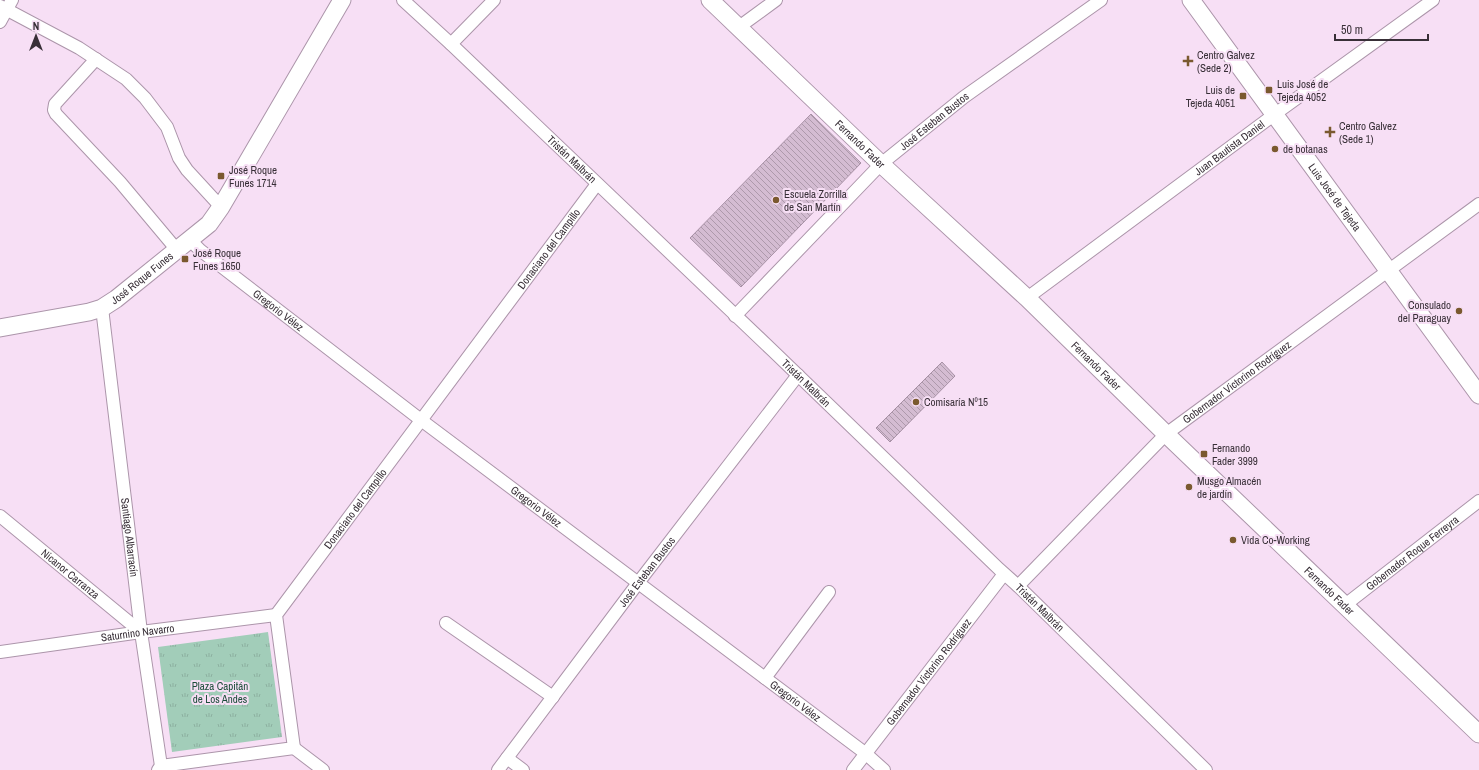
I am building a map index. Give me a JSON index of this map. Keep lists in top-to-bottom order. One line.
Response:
{"streets":{"main road":["Fernando Fader","Luis José de Tejeda","José Roque Funes"],"street":["José Esteban Bustos","Juan Bautista Daniel","Tristán Malbrán","Donaciano del Campillo","Gregorio Vélez","Gobernador Victorino Rodríguez","Santiago Albarracín","Gobernador Roque Ferreyra","Nicanor Carranza","Saturnino Navarro"]},"crossings":[["José Esteban Bustos","Fernando Fader"],["José Esteban Bustos","Tristán Malbrán"],["José Esteban Bustos","Gregorio Vélez"],["Fernando Fader","Juan Bautista Daniel"],["Fernando Fader","Gobernador Victorino Rodríguez"],["Fernando Fader","Gobernador Roque Ferreyra"],["Juan Bautista Daniel","Luis José de Tejeda"],["Tristán Malbrán","Donaciano del Campillo"],["Tristán Malbrán","Gobernador Victorino Rodríguez"],["Luis José de Tejeda","Gobernador Victorino Rodríguez"],["Donaciano del Campillo","Gregorio Vélez"],["Donaciano del Campillo","Saturnino Navarro"],["José Roque Funes","Gregorio Vélez"],["José Roque Funes","Santiago Albarracín"],["Gregorio Vélez","Gobernador Victorino Rodríguez"],["Santiago Albarracín","Nicanor Carranza"],["Santiago Albarracín","Saturnino Navarro"],["Nicanor Carranza","Saturnino Navarro"]],"parks":["Plaza Capitán de Los Andes"],"places":{"health":["Centro Galvez (Sede 2)","Centro Galvez (Sede 1)"],"transit":["Luis José de Tejeda 4052","Luis de Tejeda 4051","José Roque Funes 1714","José Roque Funes 1650","Fernando Fader 3999"],"other":["de botanas","Escuela Zorrilla de San Martín","Consulado del Paraguay","Comisaría Nº15","Musgo Almacén de jardín","Vida Co-Working"]},"scale_bar":"50 m","north":"top"}
